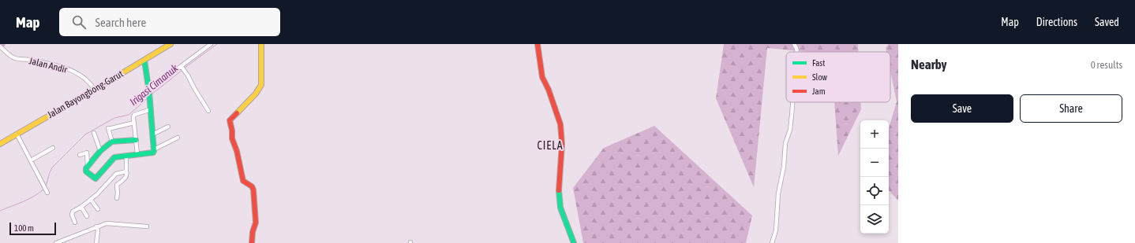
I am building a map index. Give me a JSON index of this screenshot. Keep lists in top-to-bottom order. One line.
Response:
{"streets":{"street":["Jalan Andir","Jalan Bayongbong-Garut"]},"crossings":[["Jalan Andir","Jalan Bayongbong-Garut"]],"districts":["CIELA"],"water":["Irigasi Cimanuk"],"legend":["Fast","Slow","Jam"],"scale_bar":"100 m","page":{"header":"Map","search":"Search here","nav":["Map","Directions","Saved"],"heading":["Nearby","0 results"],"buttons":["Save","Share"],"map_buttons":["+","−"],"scale":"100 m"}}
